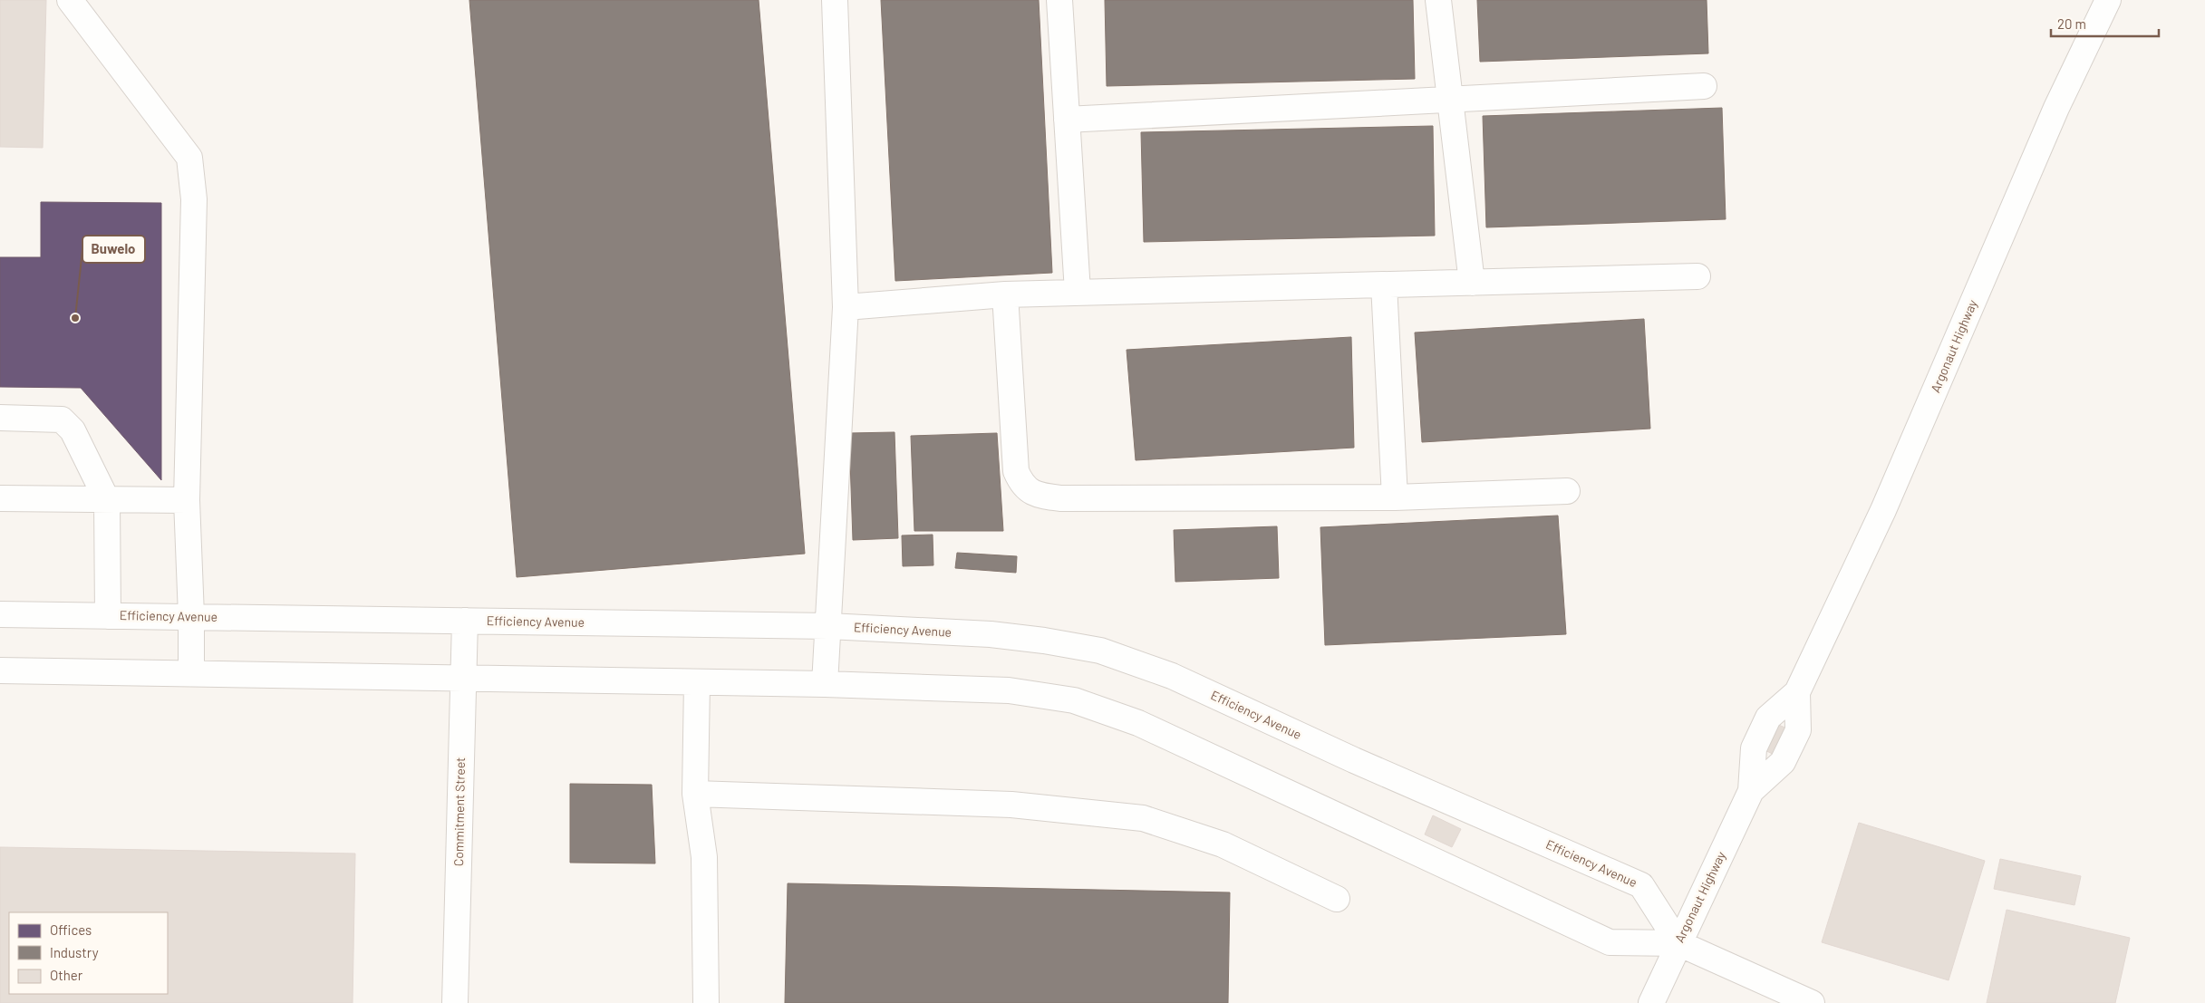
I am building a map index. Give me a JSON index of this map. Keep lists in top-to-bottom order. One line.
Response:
{"streets":{"street":["Argonaut Highway","Efficiency Avenue","Commitment Street"]},"crossings":[["Argonaut Highway","Efficiency Avenue"],["Efficiency Avenue","Commitment Street"]],"places":["Buwelo"],"legend":["Offices","Industry","Other"],"scale_bar":"20 m"}
